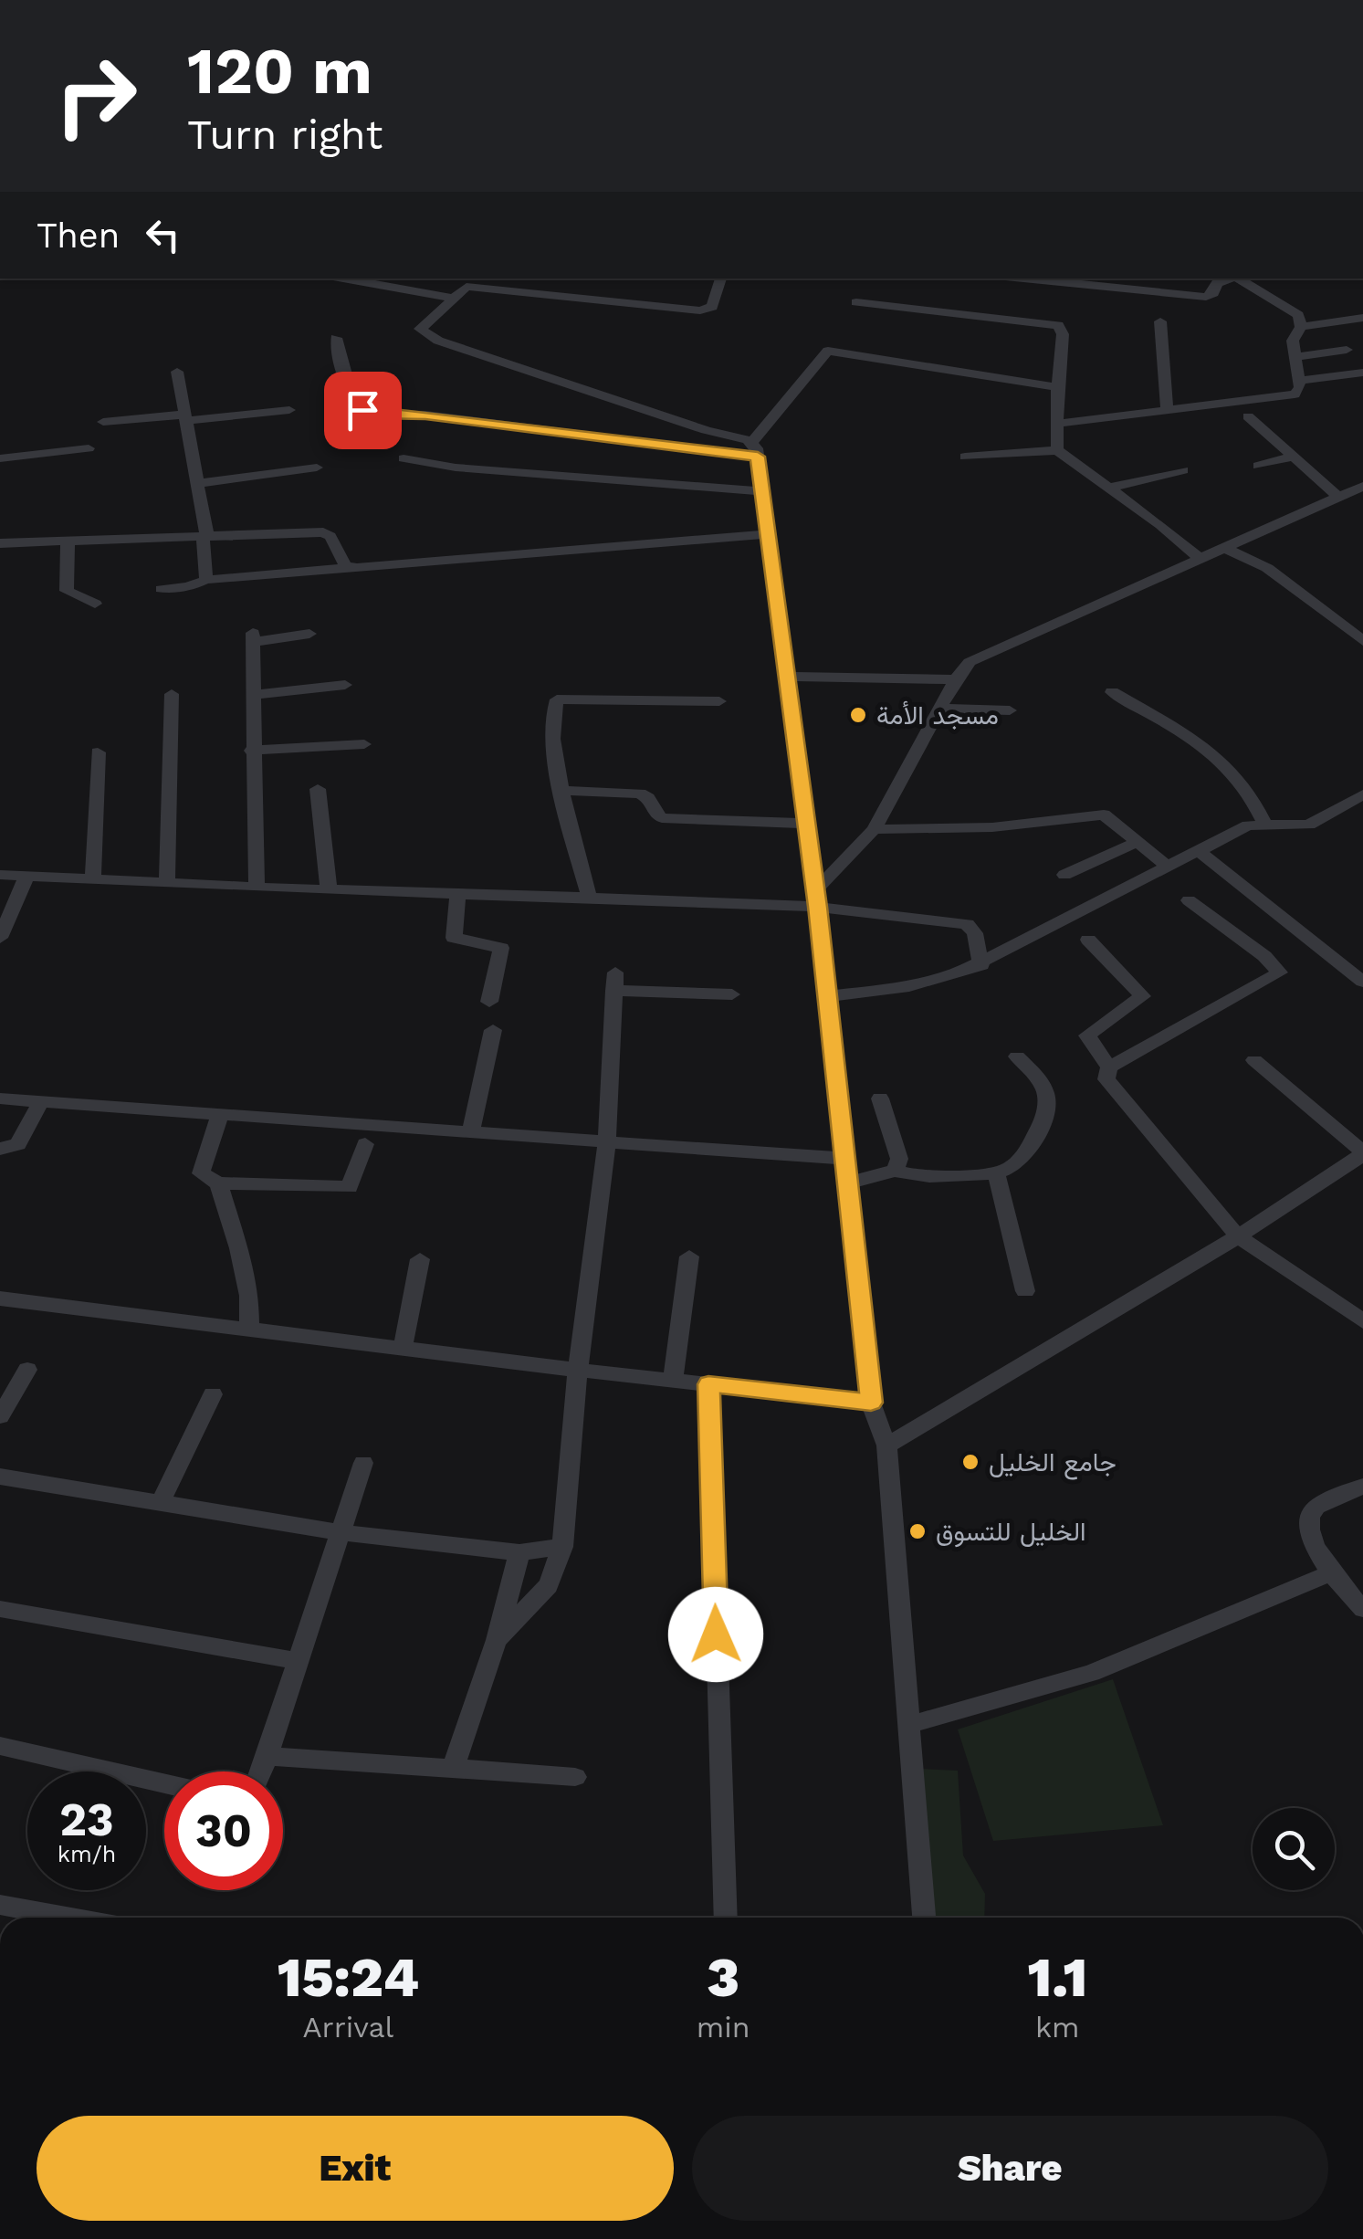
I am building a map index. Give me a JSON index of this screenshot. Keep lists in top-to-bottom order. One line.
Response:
{"places":["مسجد الأمة","جامع الخليل","الخليل للتسوق"],"page":{"turn":["120 m","Turn right"],"then":"Then","speed":"23 km/h","limit":"30","eta":["15:24","Arrival","3","min","1.1","km"],"buttons":["Exit","Share"]}}
